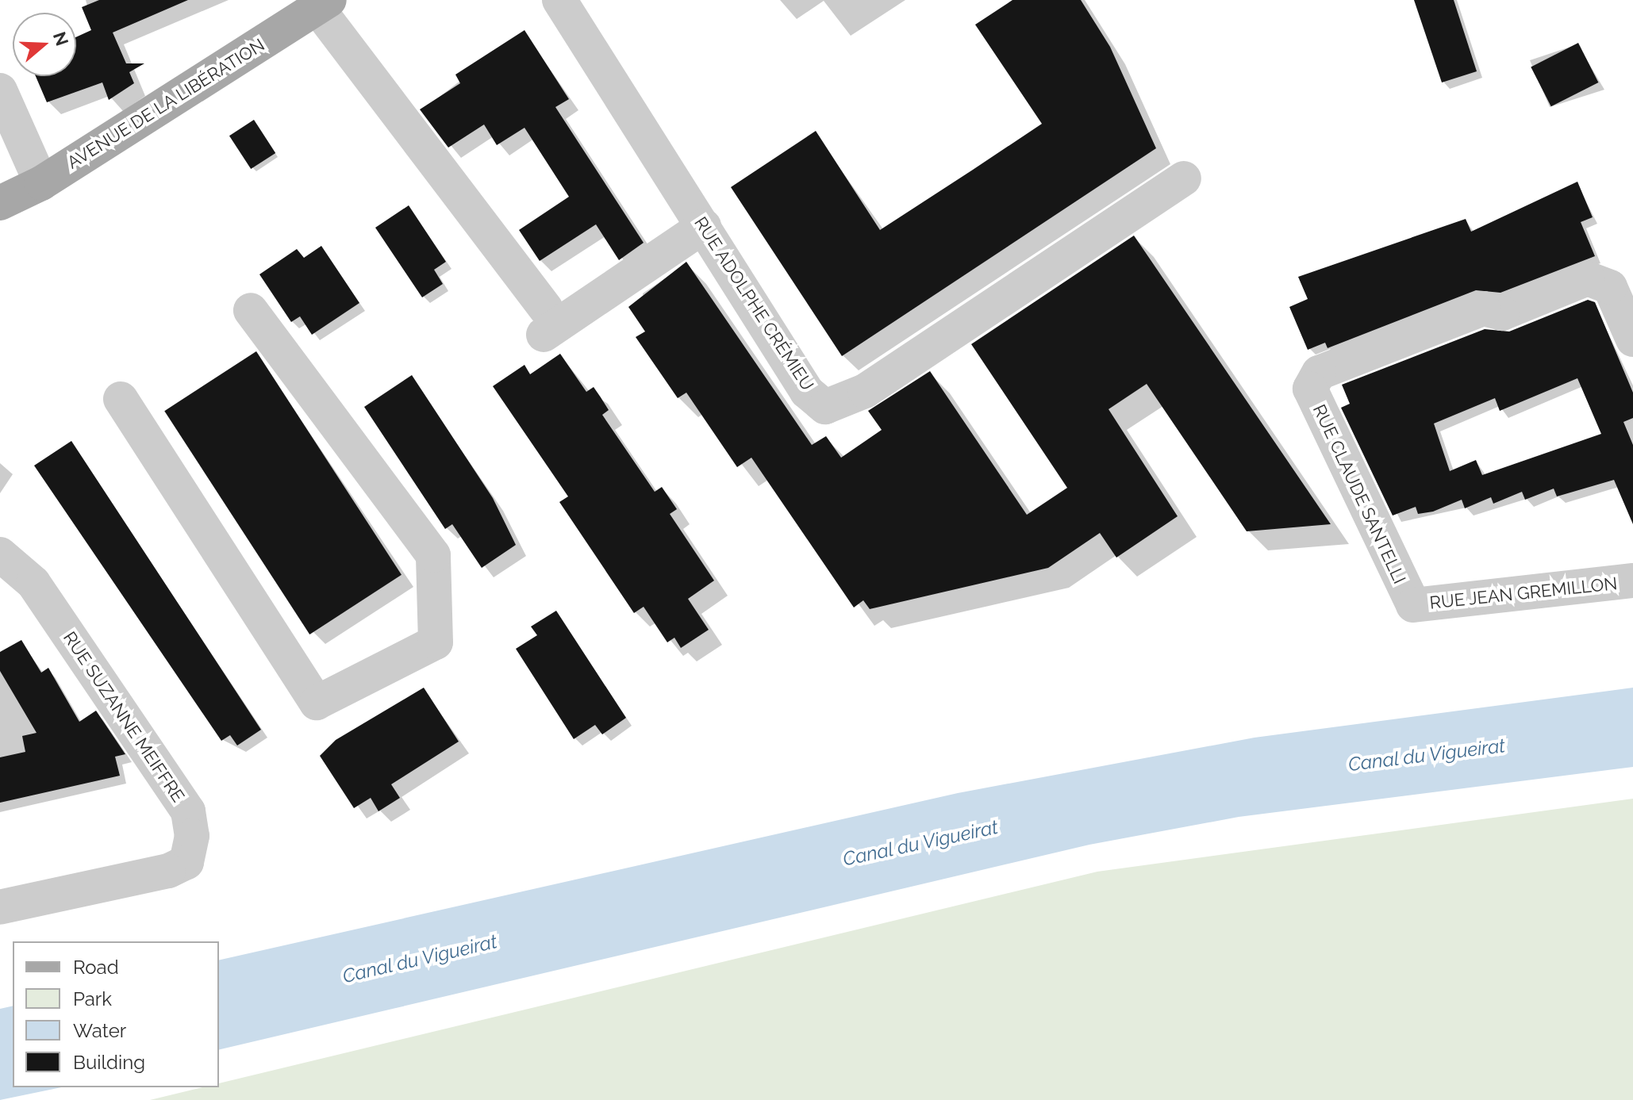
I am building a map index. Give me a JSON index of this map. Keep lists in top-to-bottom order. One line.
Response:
{"streets":{"main road":["AVENUE DE LA LIBÉRATION"],"street":["RUE ADOLPHE CRÉMIEU","RUE CLAUDE SANTELLI","RUE JEAN GREMILLON","RUE SUZANNE MEIFFRE"]},"crossings":[["RUE CLAUDE SANTELLI","RUE JEAN GREMILLON"]],"water":["Canal du Vigueirat"],"legend":["Road","Park","Water","Building"],"north":"right"}
